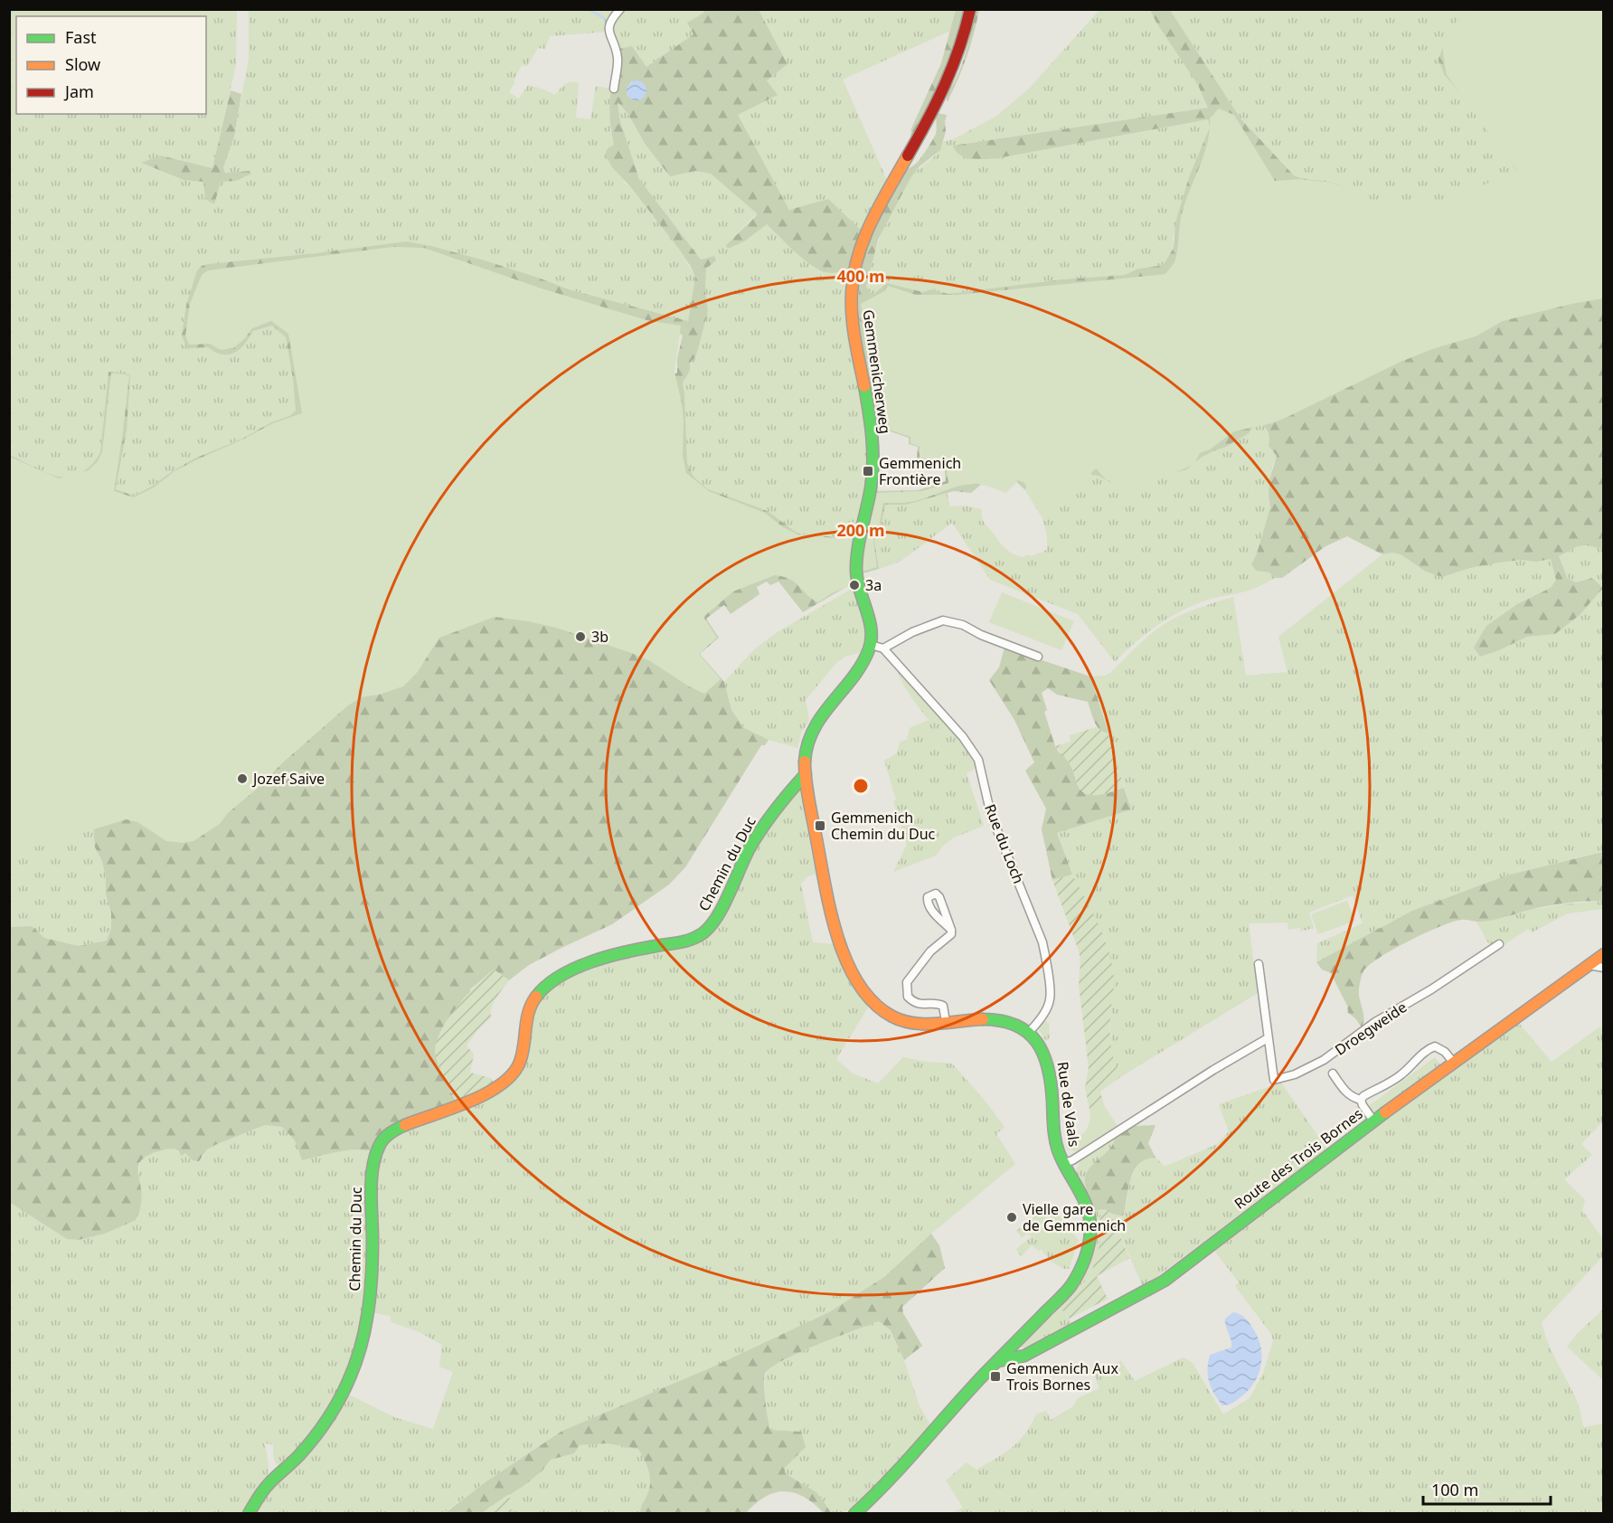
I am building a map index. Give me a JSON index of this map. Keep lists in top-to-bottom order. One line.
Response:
{"streets":{"main road":["Gemmenicherweg","Chemin du Duc","Rue de Vaals","Route des Trois Bornes"],"street":["Rue du Loch","Droegweide"]},"crossings":[["Gemmenicherweg","Rue de Vaals"],["Rue du Loch","Rue de Vaals"],["Chemin du Duc","Rue de Vaals"],["Rue de Vaals","Route des Trois Bornes"]],"places":{"transit":["Gemmenich Frontière","Gemmenich Chemin du Duc","Gemmenich Aux Trois Bornes"],"other":["3a","3b","Jozef Saive","Vielle gare de Gemmenich"]},"legend":["Fast","Slow","Jam"],"scale_bar":"100 m","rings":["400 m","200 m"]}
